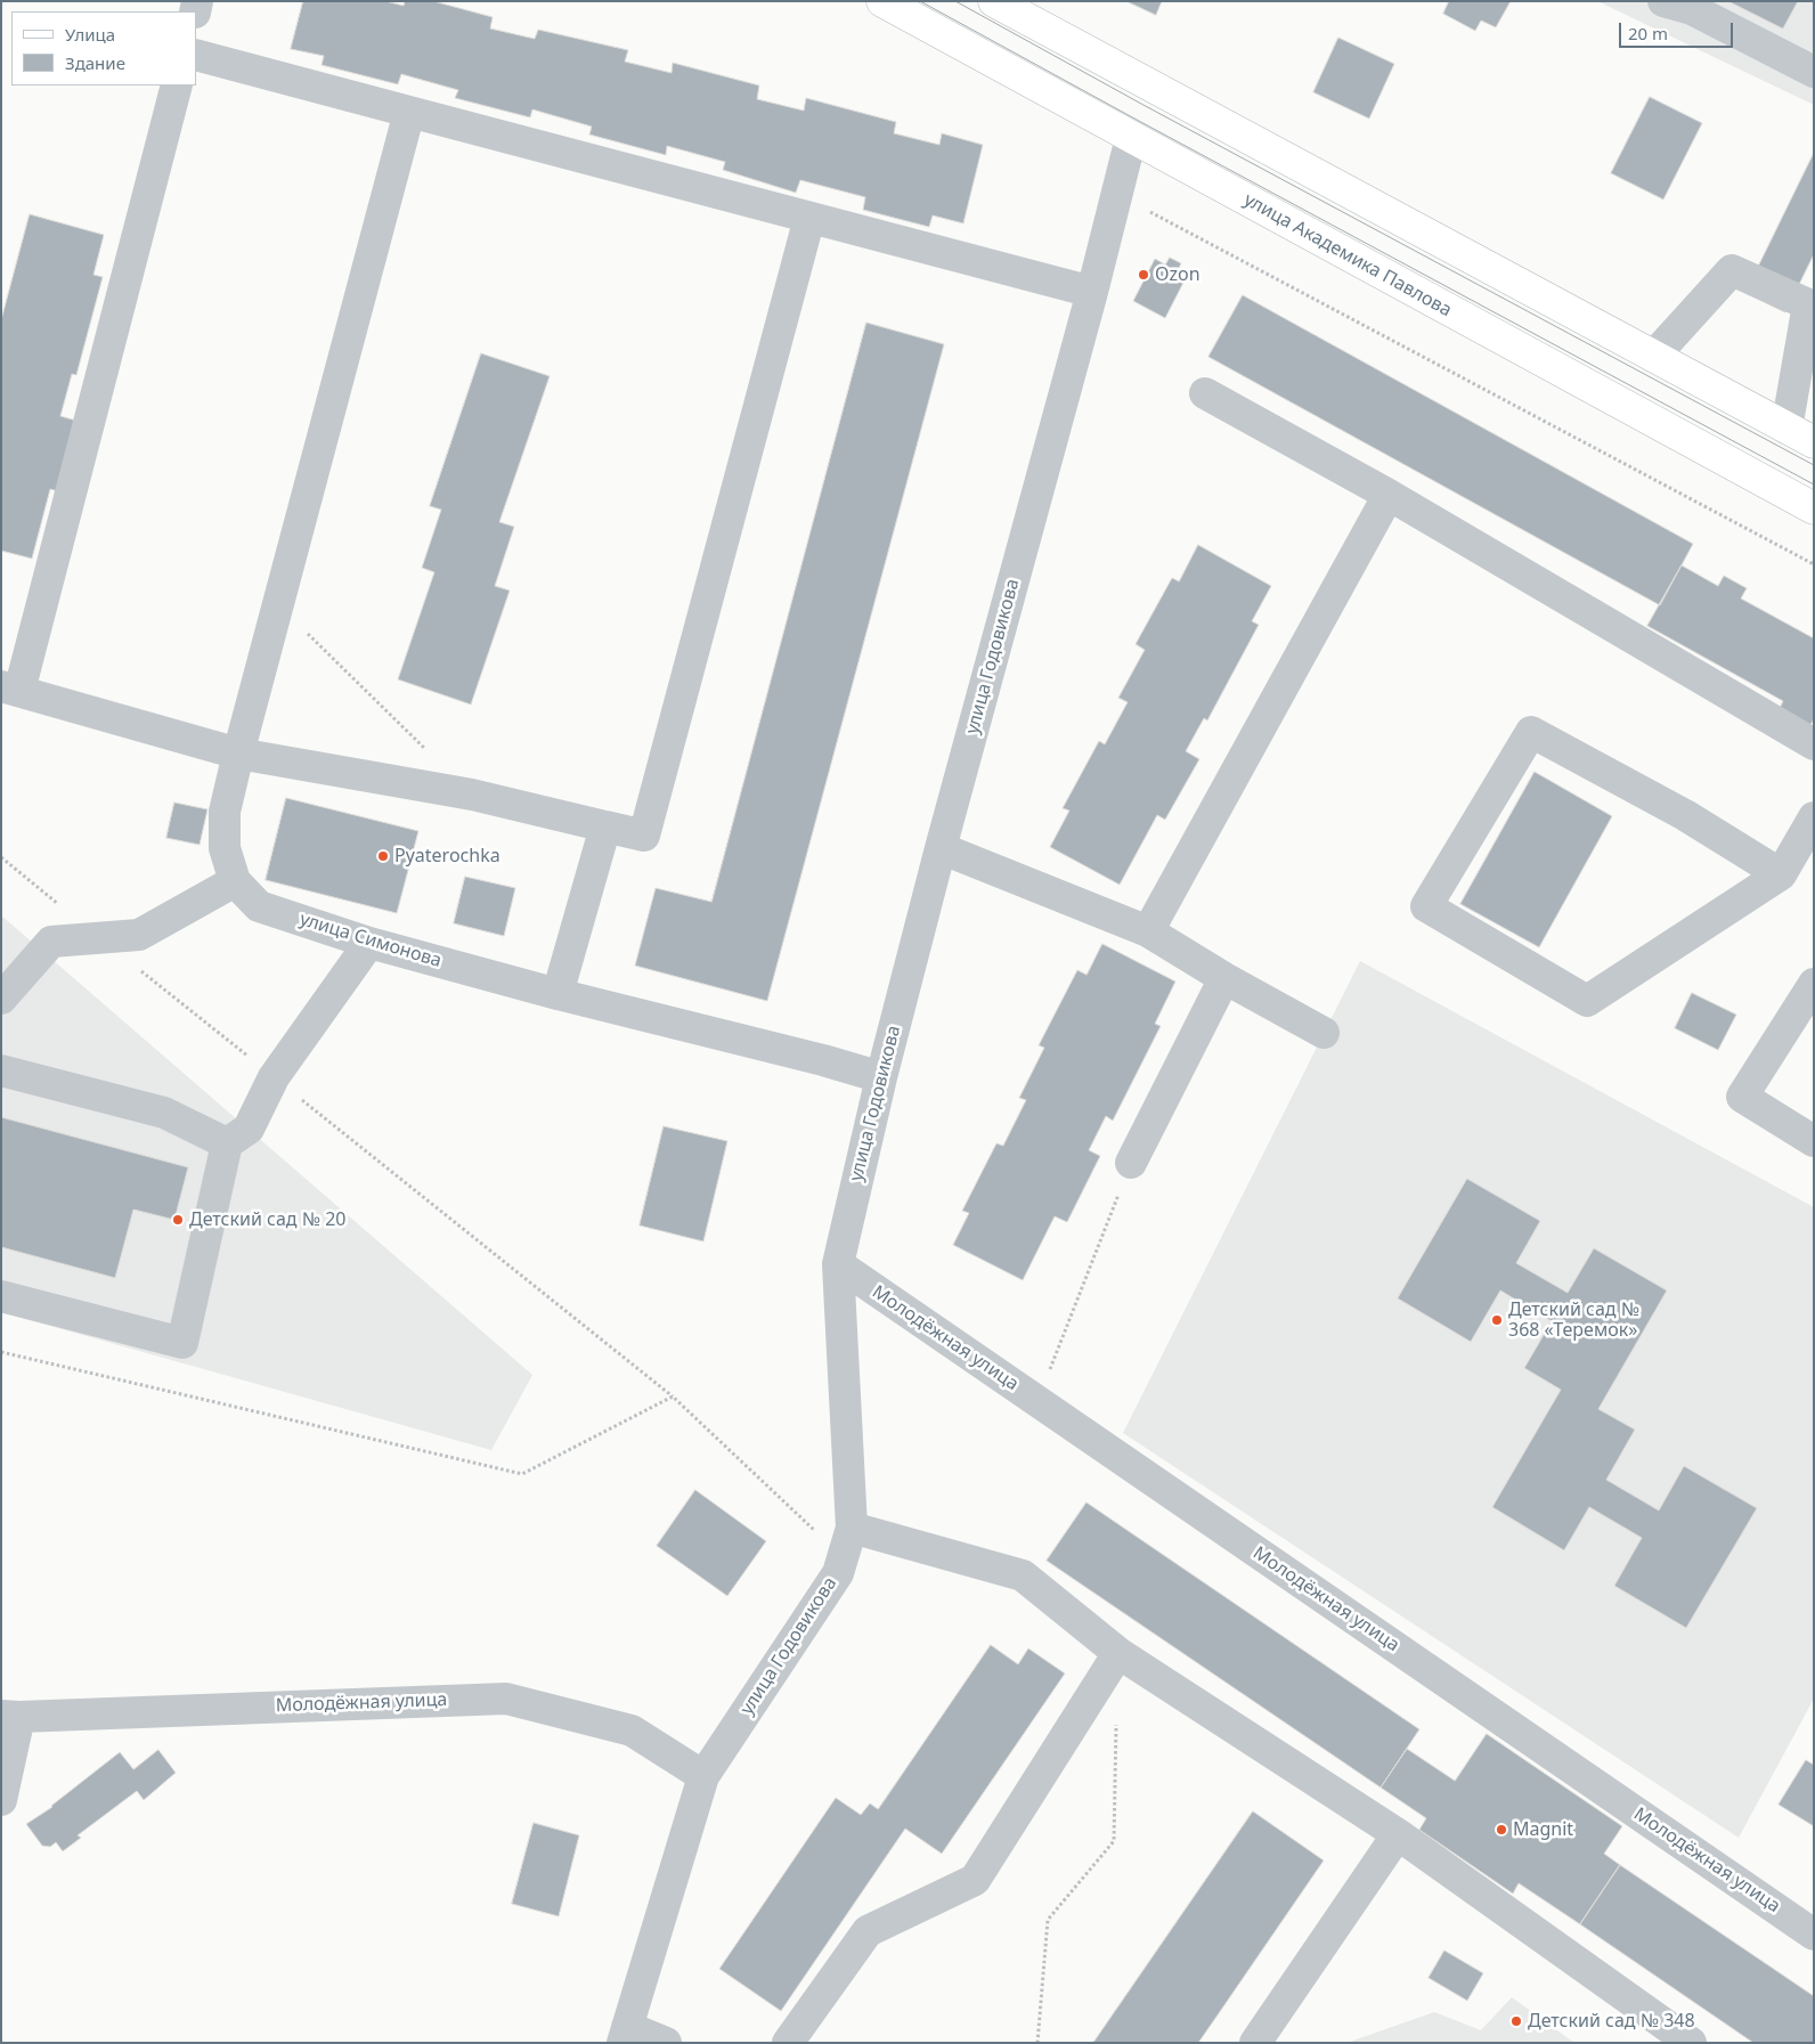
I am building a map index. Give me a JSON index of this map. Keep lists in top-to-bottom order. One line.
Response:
{"streets":{"main road":["улица Академика Павлова"],"street":["улица Годовикова","улица Симонова","Молодёжная улица"]},"crossings":[["улица Академика Павлова","улица Годовикова"],["улица Годовикова","улица Симонова"],["улица Годовикова","Молодёжная улица"]],"places":["Ozon","Pyaterochka","Детский сад № 20","Детский сад № 368 «Теремок»","Magnit","Детский сад № 348"],"legend":["Улица","Здание"],"scale_bar":"20 m"}
